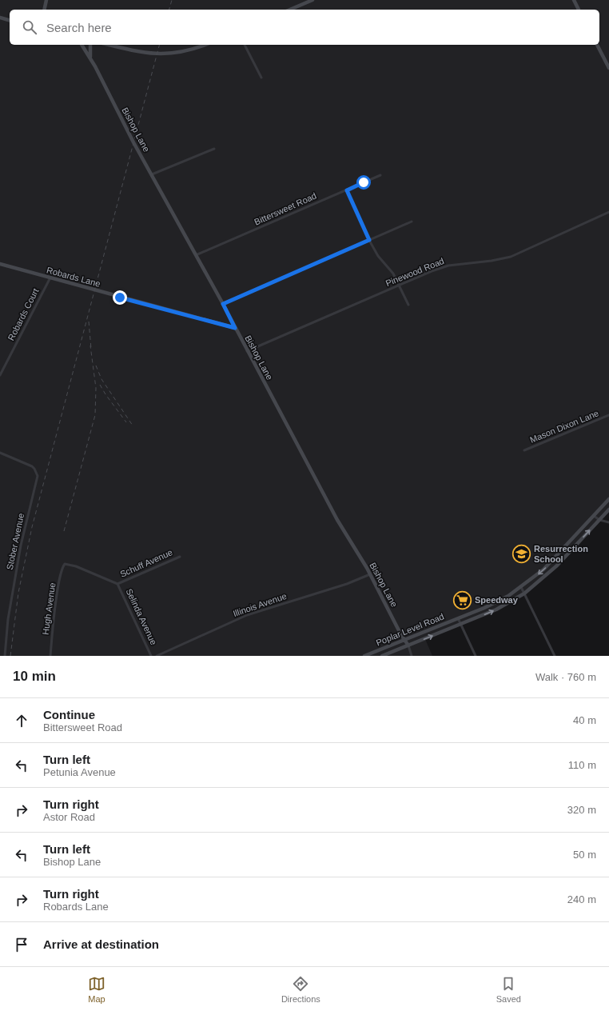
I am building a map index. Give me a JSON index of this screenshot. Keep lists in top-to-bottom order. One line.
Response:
{"streets":{"street":["Bishop Lane","Bittersweet Road","Pinewood Road","Robards Lane","Robards Court","Mason Dixon Lane","Stober Avenue","Schuff Avenue","Illinois Avenue","Hugh Avenue","Selinda Avenue","Poplar Level Road"]},"crossings":[["Bishop Lane","Bittersweet Road"],["Bishop Lane","Pinewood Road"],["Bishop Lane","Robards Lane"],["Bishop Lane","Illinois Avenue"],["Bishop Lane","Poplar Level Road"],["Robards Lane","Robards Court"],["Schuff Avenue","Hugh Avenue"],["Schuff Avenue","Selinda Avenue"]],"places":{"school or university":["Resurrection School"],"supermarket":["Speedway"]},"page":{"search":"Search here","heading":["10 min","Walk · 760 m"],"list":[["Continue","Bittersweet Road","40 m"],["Turn left","Petunia Avenue","110 m"],["Turn right","Astor Road","320 m"],["Turn left","Bishop Lane","50 m"],["Turn right","Robards Lane","240 m"],"Arrive at destination"],"nav":["Map","Directions","Saved"]}}
